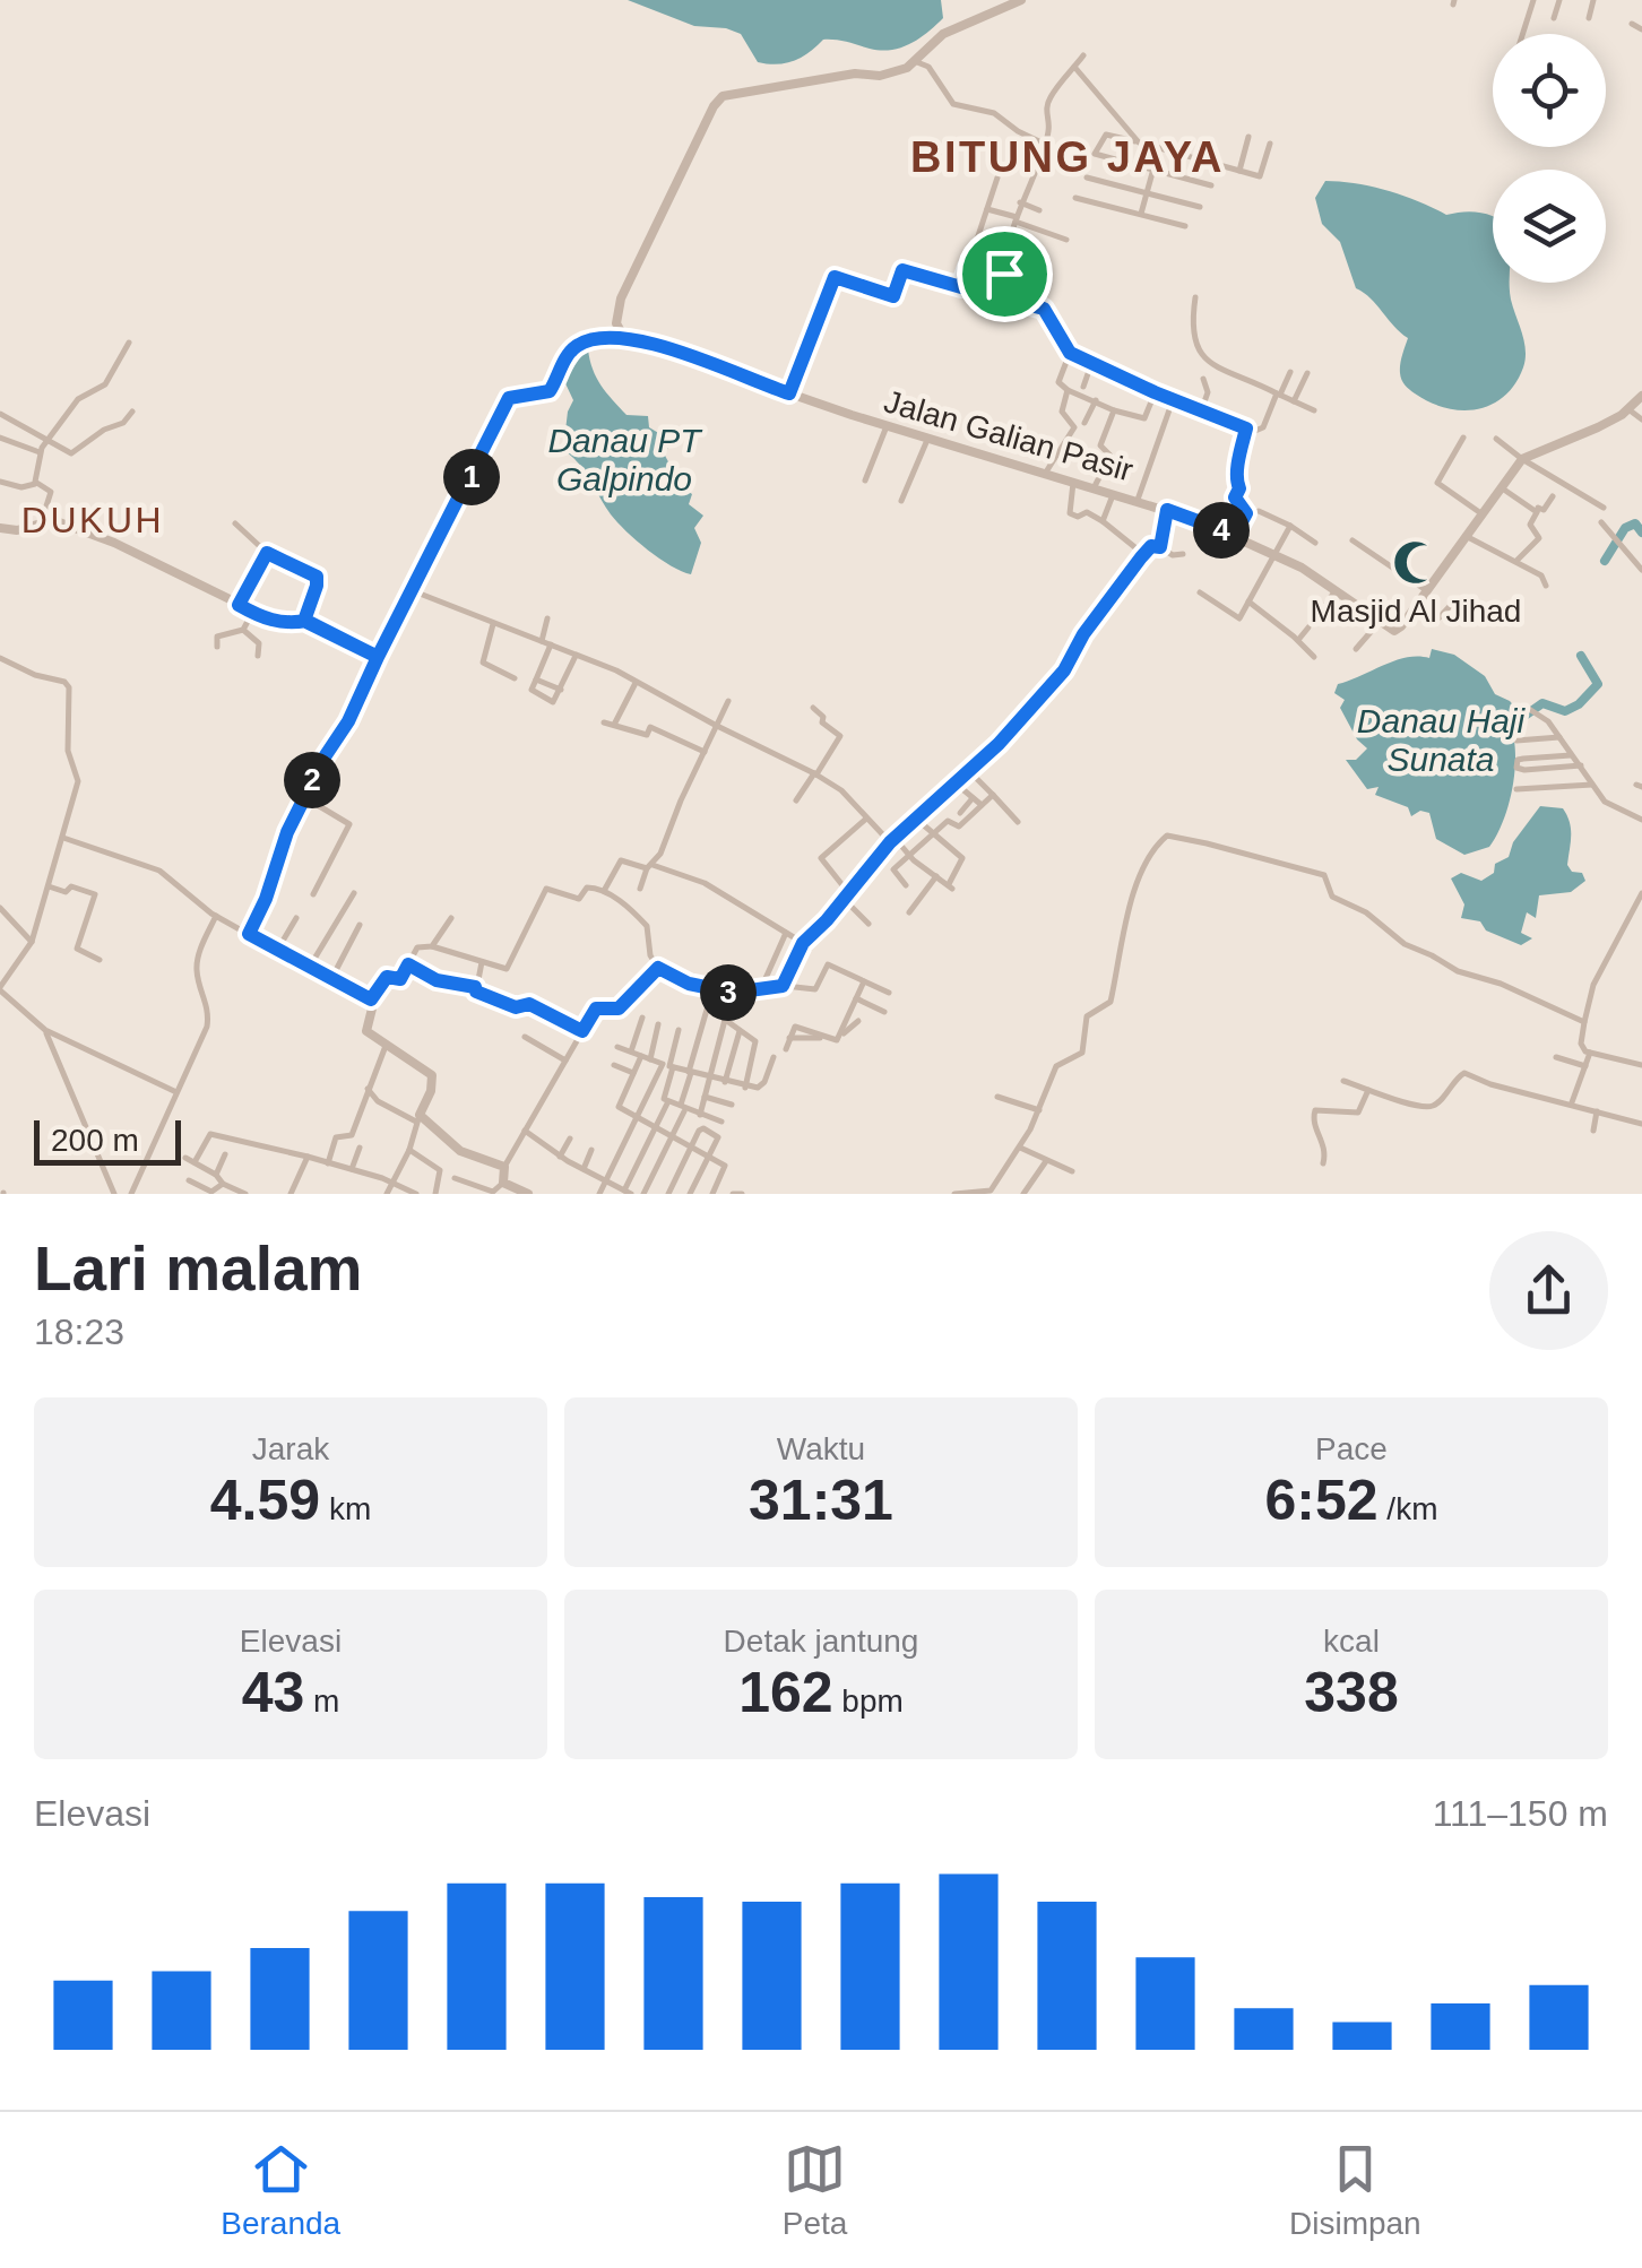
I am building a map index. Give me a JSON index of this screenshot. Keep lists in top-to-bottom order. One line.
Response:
{"streets":{"street":["Jalan Galian Pasir"]},"districts":["BITUNG JAYA","DUKUH"],"water":["Danau PT Galpindo","Danau Haji Sunata"],"places":{"mosque":["Masjid Al Jihad"]},"scale_bar":"200 m","page":{"pins":["1","4","2","3"],"scale":"200 m","heading":["Lari malam","18:23"],"stats":[["Jarak","4.59 km"],["Waktu","31:31"],["Pace","6:52 /km"],["Elevasi","43 m"],["Detak jantung","162 bpm"],["kcal","338"]],"chart":["Elevasi","111–150 m"],"tabs":["Beranda","Peta","Disimpan"]}}
